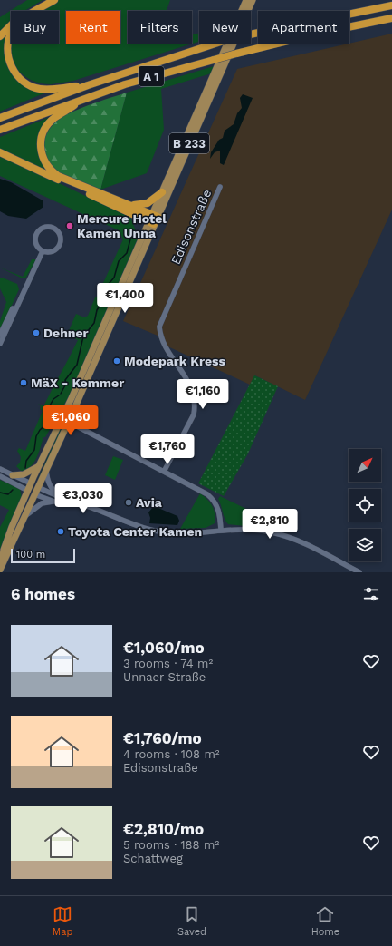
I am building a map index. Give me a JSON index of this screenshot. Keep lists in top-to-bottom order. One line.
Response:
{"streets":{"highway":["A 1"],"main road":["B 233"],"street":["Edisonstraße"]},"places":["Mercure Hotel Kamen Unna","Dehner","Modepark Kress","MäX - Kemmer","Avia","Toyota Center Kamen"],"scale_bar":"100 m","north":"top right","page":{"chip":["Buy","Rent","Filters","New","Apartment"],"price":["€1,400","€1,160","€1,060","€1,760","€3,030","€2,810"],"scale":"100 m","heading":"6 homes","list":[{"name":"€1,060/mo","note":"3 rooms · 74 m² · Unnaer Straße"},{"name":"€1,760/mo","note":"4 rooms · 108 m² · Edisonstraße"},{"name":"€2,810/mo","note":"5 rooms · 188 m² · Schattweg"}],"tabs":["Map","Saved","Home"]}}
